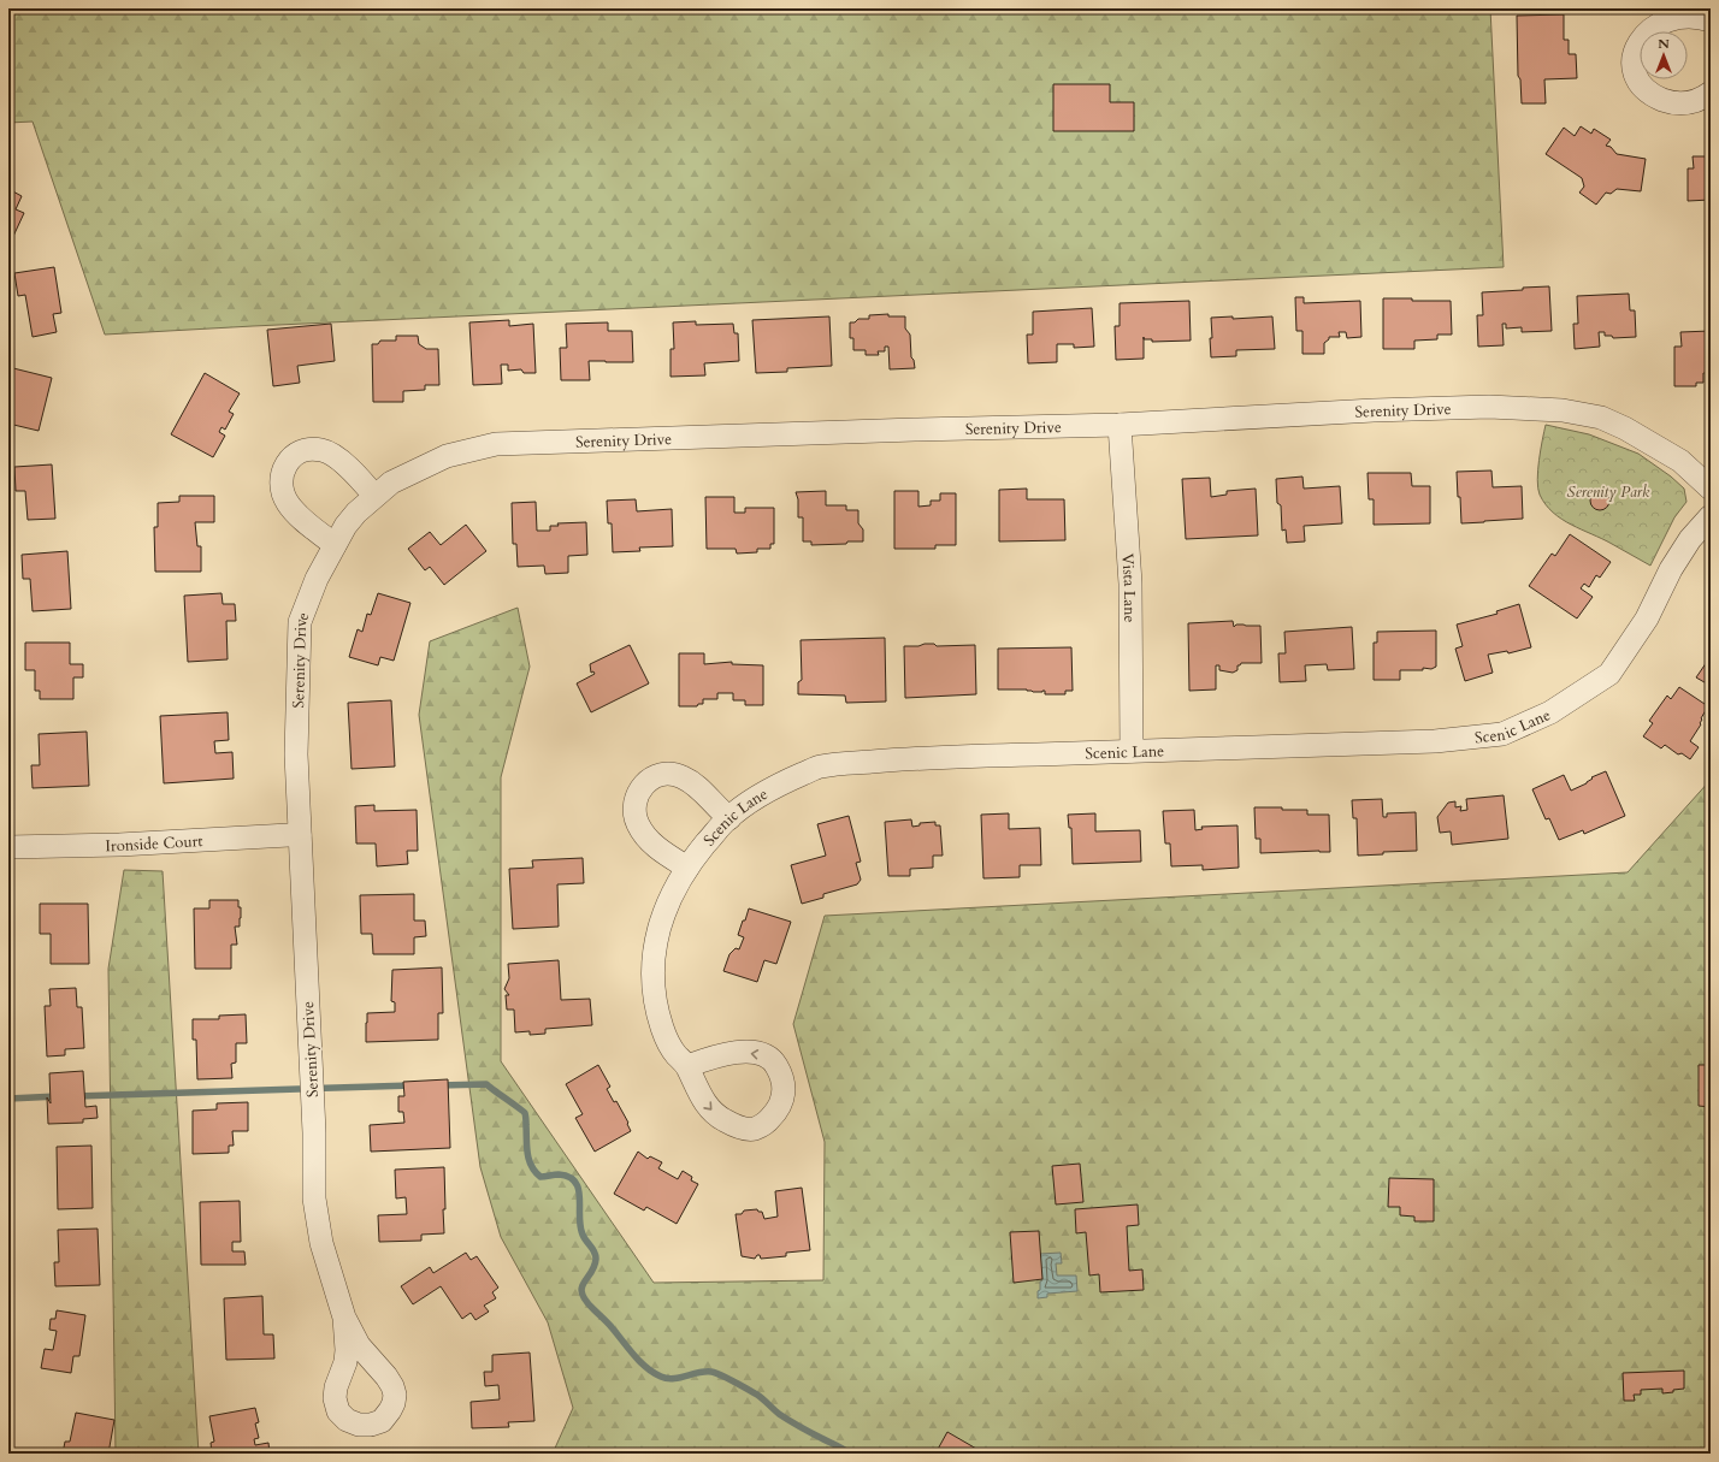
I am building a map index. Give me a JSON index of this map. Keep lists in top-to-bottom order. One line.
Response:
{"streets":{"street":["Serenity Drive","Vista Lane","Scenic Lane","Ironside Court"]},"crossings":[["Serenity Drive","Vista Lane"],["Serenity Drive","Ironside Court"],["Vista Lane","Scenic Lane"]],"parks":["Serenity Park"],"north":"top"}
